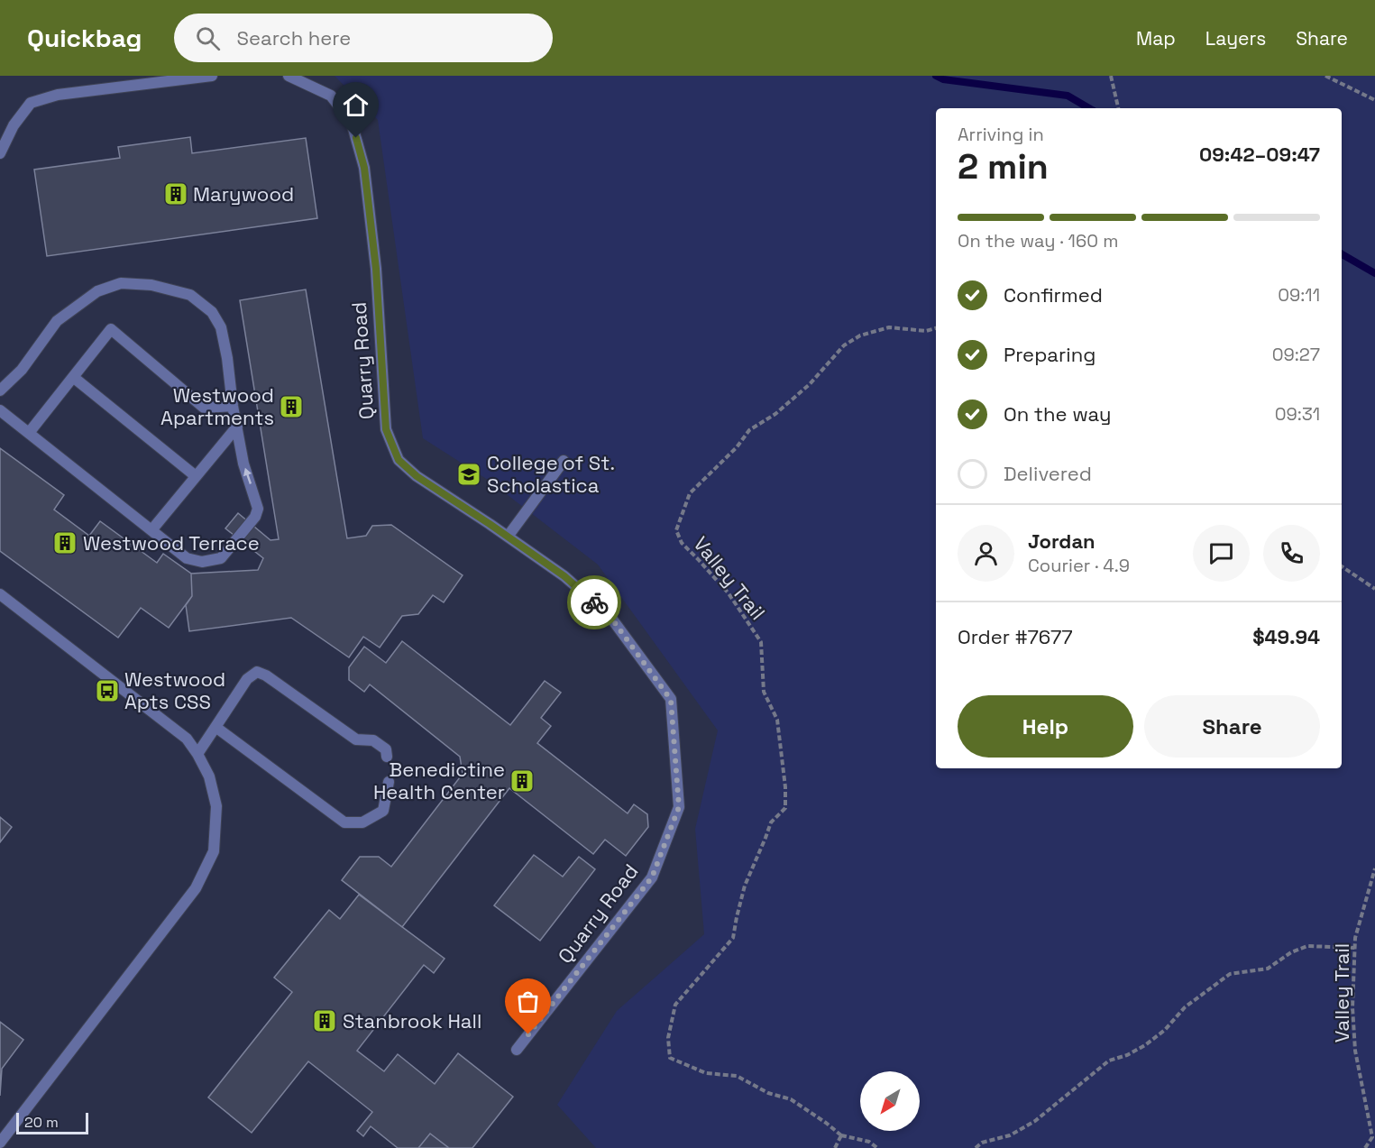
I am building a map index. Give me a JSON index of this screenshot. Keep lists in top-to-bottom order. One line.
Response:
{"streets":{"lane":["Quarry Road"],"path":["Valley Trail"]},"places":{"building":["Marywood","Westwood Apartments","Westwood Terrace","Benedictine Health Center","Stanbrook Hall"],"school or university":["College of St. Scholastica"],"bus stop":["Westwood Apts CSS"]},"scale_bar":"20 m","north":"bottom left","page":{"header":"Quickbag","search":"Search here","nav":["Map","Layers","Share"],"heading":["2 min","Arriving in","09:42–09:47"],"panel":["Jordan","Courier · 4.9","Order #7677","$49.94"],"bar":"On the way · 160 m","list":[["Confirmed","09:11"],["Preparing","09:27"],["On the way","09:31"],"Delivered"],"buttons":["Help","Share"],"scale":"20 m"}}
